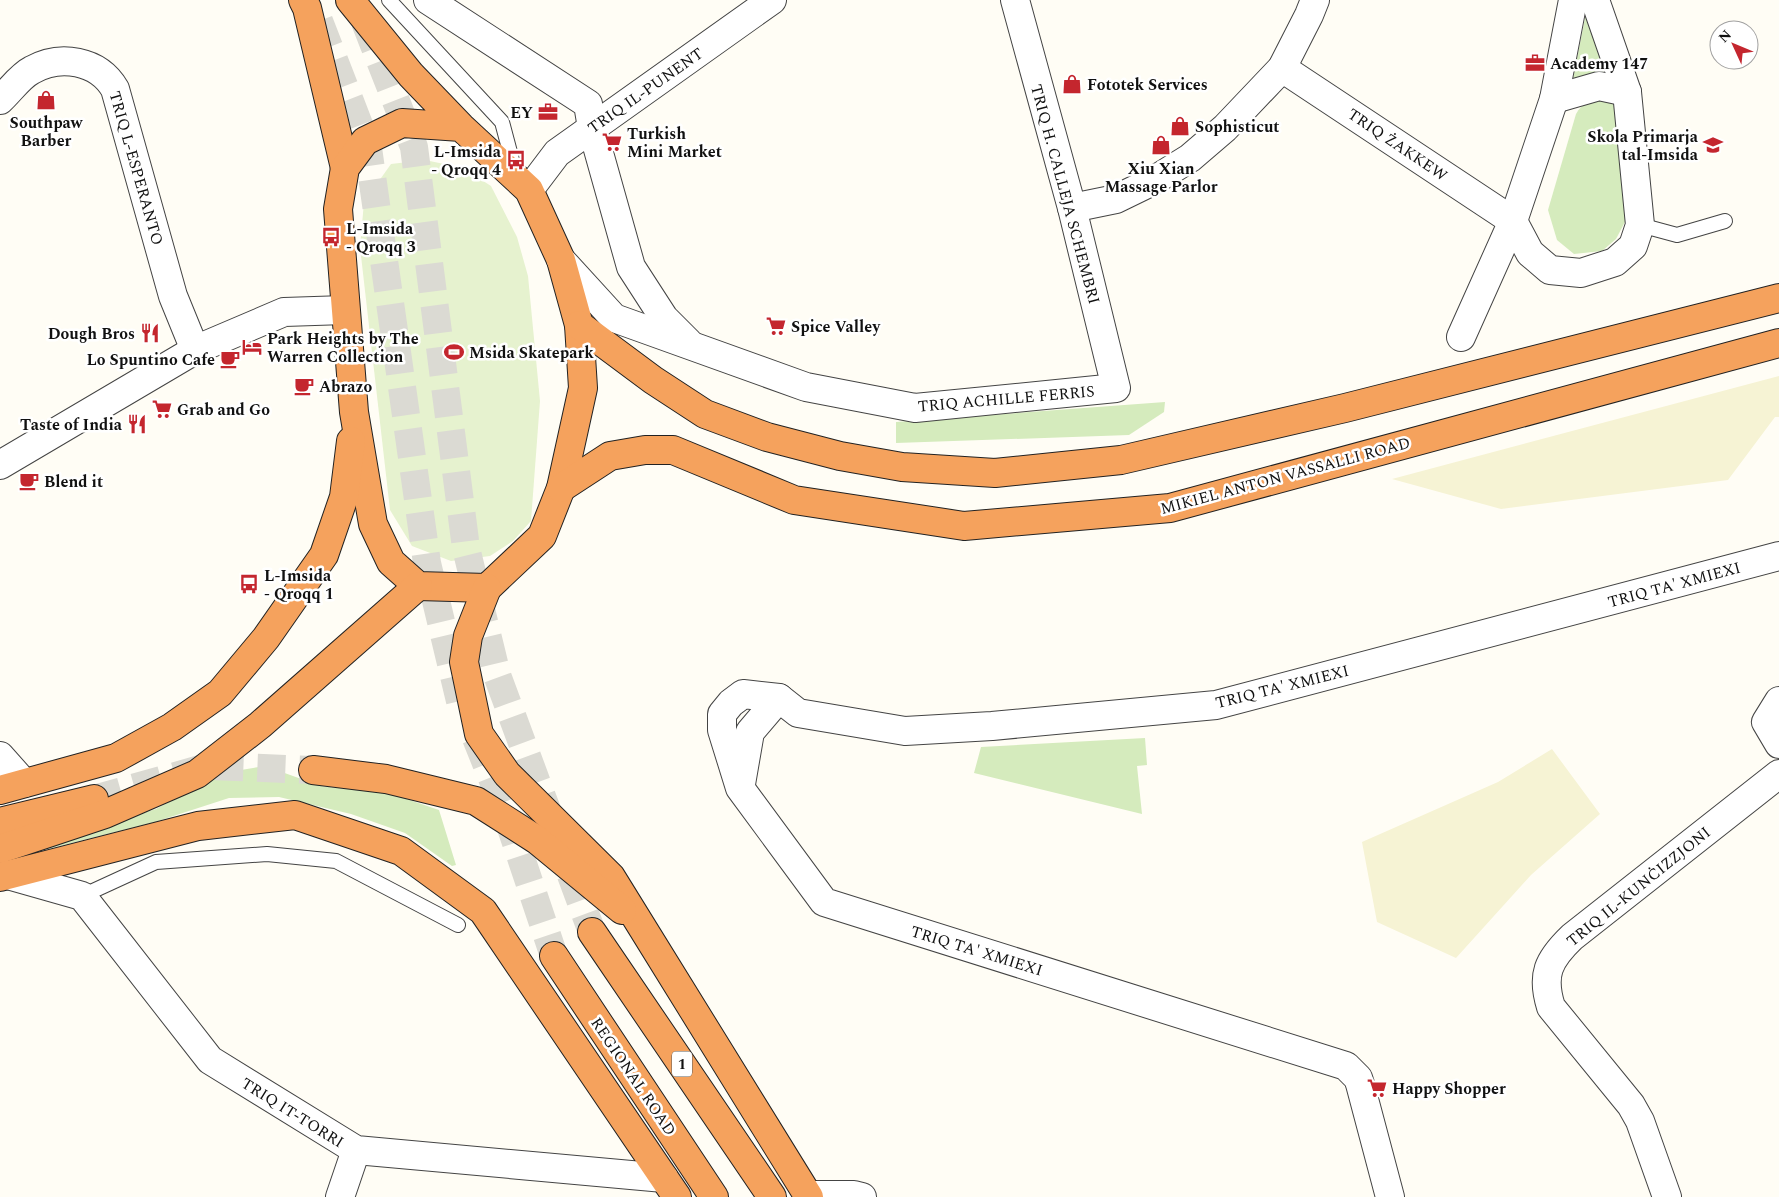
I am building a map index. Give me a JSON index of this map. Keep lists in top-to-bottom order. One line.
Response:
{"streets":{"highway":["MIKIEL ANTON VASSALLI ROAD","1","REGIONAL ROAD"],"street":["TRIQ IL-PUNENT","TRIQ ŻAKKEW","TRIQ L-ESPERANTO","TRIQ H. CALLEJA SCHEMBRI","TRIQ ACHILLE FERRIS","TRIQ TA' XMIEXI","TRIQ IL-KUNĊIZZJONI","TRIQ IT-TORRI"]},"crossings":[["TRIQ IL-PUNENT","TRIQ ACHILLE FERRIS"],["TRIQ H. CALLEJA SCHEMBRI","TRIQ ACHILLE FERRIS"]],"places":{"office":["Academy 147","EY"],"shop":["Fototek Services","Southpaw Barber","Sophisticut","Xiu Xian Massage Parlor"],"supermarket":["Turkish Mini Market","Spice Valley","Grab and Go","Happy Shopper"],"school or university":["Skola Primarja tal-Imsida"],"bus stop":["L-Imsida - Qroqq 4","L-Imsida - Qroqq 3","L-Imsida - Qroqq 1"],"restaurant":["Dough Bros","Taste of India"],"hotel":["Park Heights by The Warren Collection"],"sports":["Msida Skatepark"],"cafe":["Lo Spuntino Cafe","Abrazo","Blend it"]},"north":"top left"}
